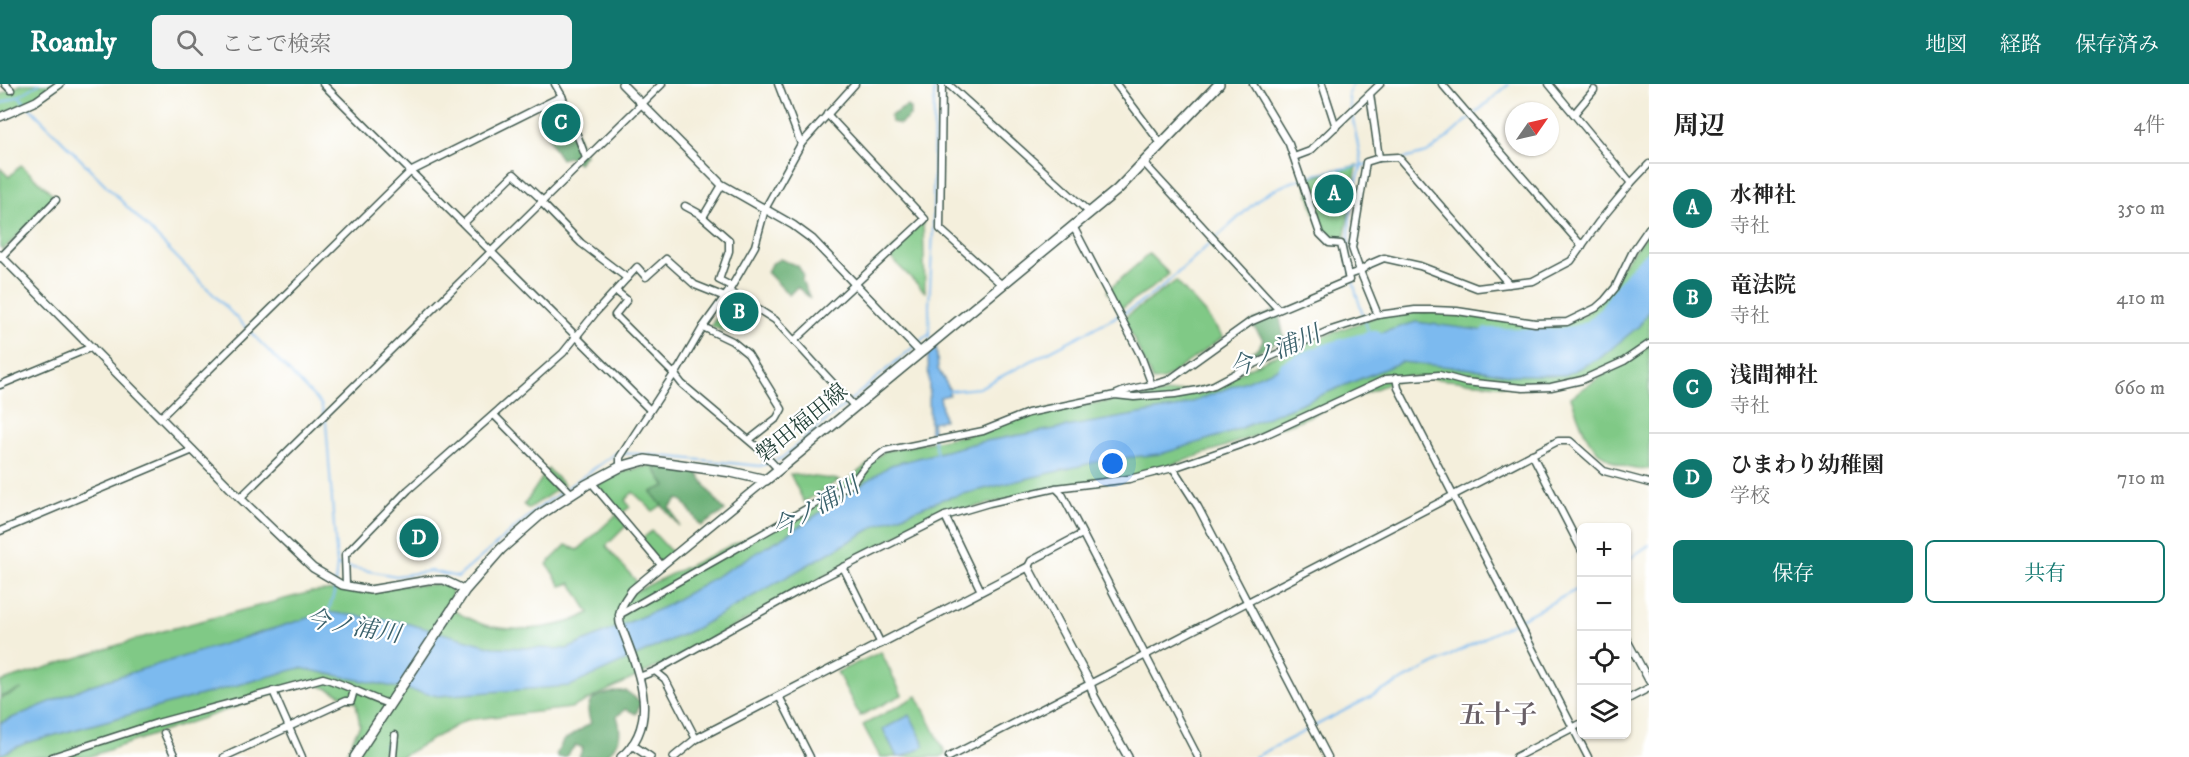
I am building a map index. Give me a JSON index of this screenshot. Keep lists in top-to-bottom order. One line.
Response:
{"streets":{"main road":["磐田福田線"]},"districts":["五十子"],"water":["今ノ浦川"],"north":"top right","page":{"header":"Roamly","search":"ここで検索","nav":["地図","経路","保存済み"],"heading":["周辺","4件"],"pins":["C","A","B","D"],"list":[{"mark":"A","name":"水神社","note":"寺社","value":"350 m"},{"mark":"B","name":"竜法院","note":"寺社","value":"410 m"},{"mark":"C","name":"浅間神社","note":"寺社","value":"660 m"},{"mark":"D","name":"ひまわり幼稚園","note":"学校","value":"710 m"}],"buttons":["保存","共有"],"map_buttons":["+","−"]}}
